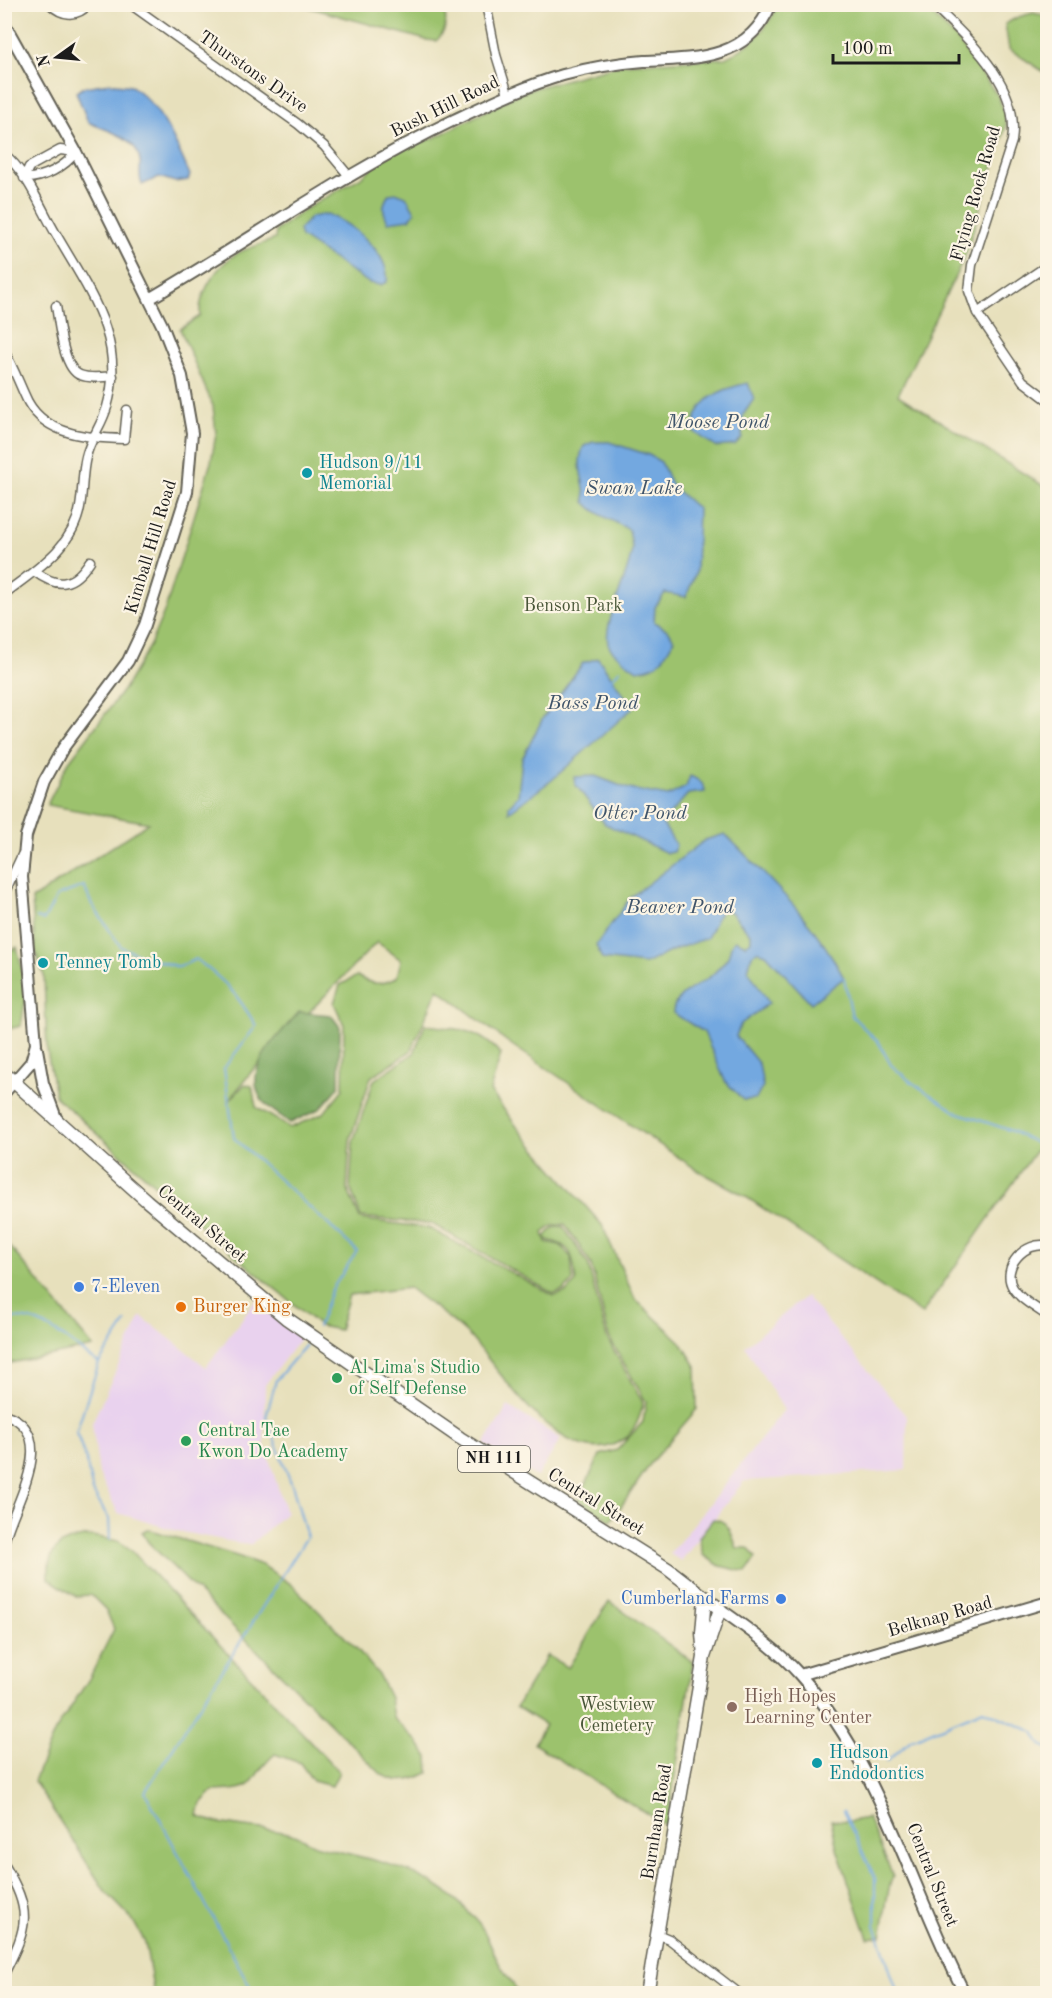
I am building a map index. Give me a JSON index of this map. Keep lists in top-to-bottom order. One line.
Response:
{"streets":{"main road":["Central Street","NH 111","Burnham Road"],"street":["Thurstons Drive","Bush Hill Road","Flying Rock Road","Kimball Hill Road","Belknap Road"]},"crossings":[["Thurstons Drive","Bush Hill Road"],["Bush Hill Road","Kimball Hill Road"],["Kimball Hill Road","Central Street"],["Central Street","Belknap Road"],["Central Street","Burnham Road"]],"water":["Moose Pond","Swan Lake","Bass Pond","Otter Pond","Beaver Pond"],"parks":["Benson Park","Westview Cemetery"],"places":["Hudson 9/11 Memorial","Tenney Tomb","7-Eleven","Burger King","Al Lima's Studio of Self Defense","Central Tae Kwon Do Academy","Cumberland Farms","High Hopes Learning Center","Hudson Endodontics"],"scale_bar":"100 m","north":"left"}
